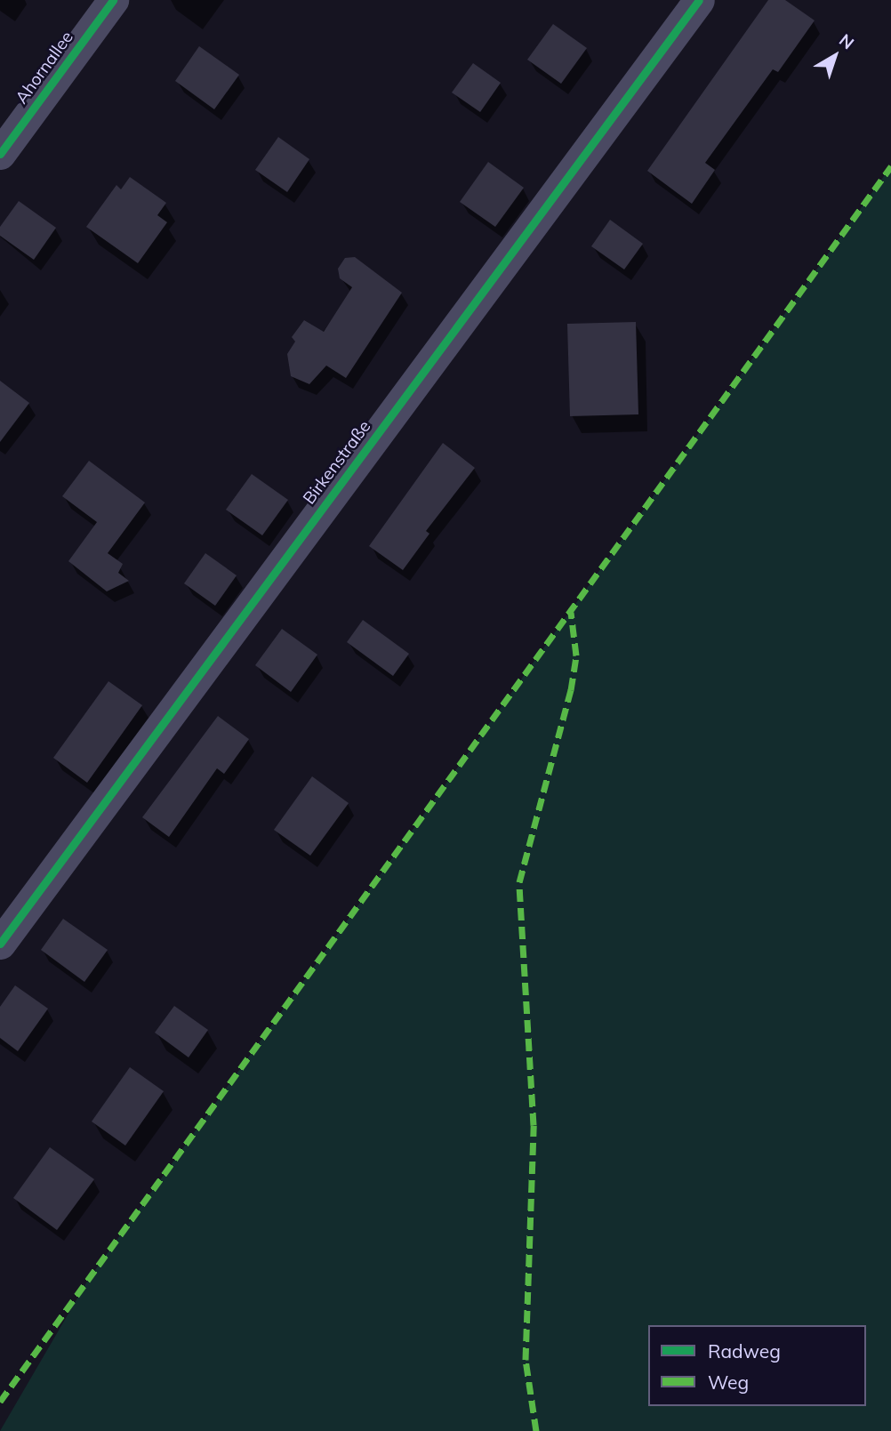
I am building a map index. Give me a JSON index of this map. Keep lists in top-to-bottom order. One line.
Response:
{"streets":{"street":["Ahornallee","Birkenstraße"]},"legend":["Radweg","Weg"],"north":"top right"}
